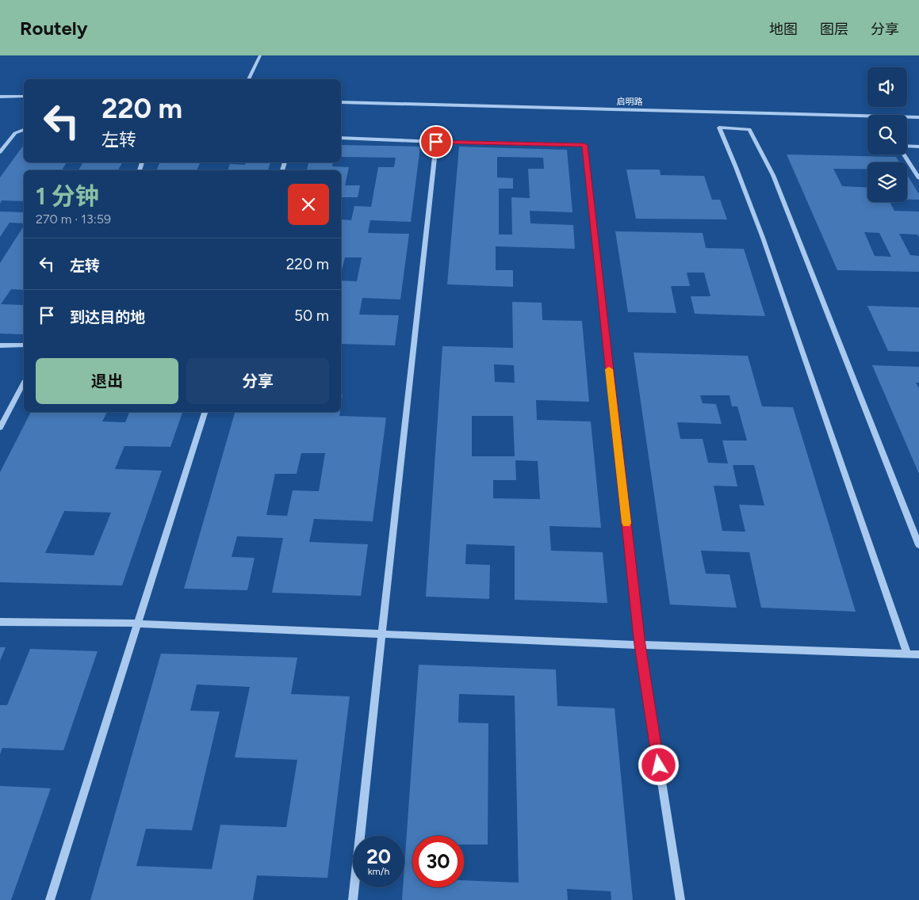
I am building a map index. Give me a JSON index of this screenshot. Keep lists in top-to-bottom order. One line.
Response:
{"streets":{"street":["启明路"]},"page":{"header":"Routely","nav":["地图","图层","分享"],"turn":["220 m","左转"],"heading":["1 分钟","270 m · 13:59"],"list":[{"name":"左转","value":"220 m"},{"name":"到达目的地","value":"50 m"}],"buttons":["退出","分享"],"speed":"20 km/h","limit":"30"}}
